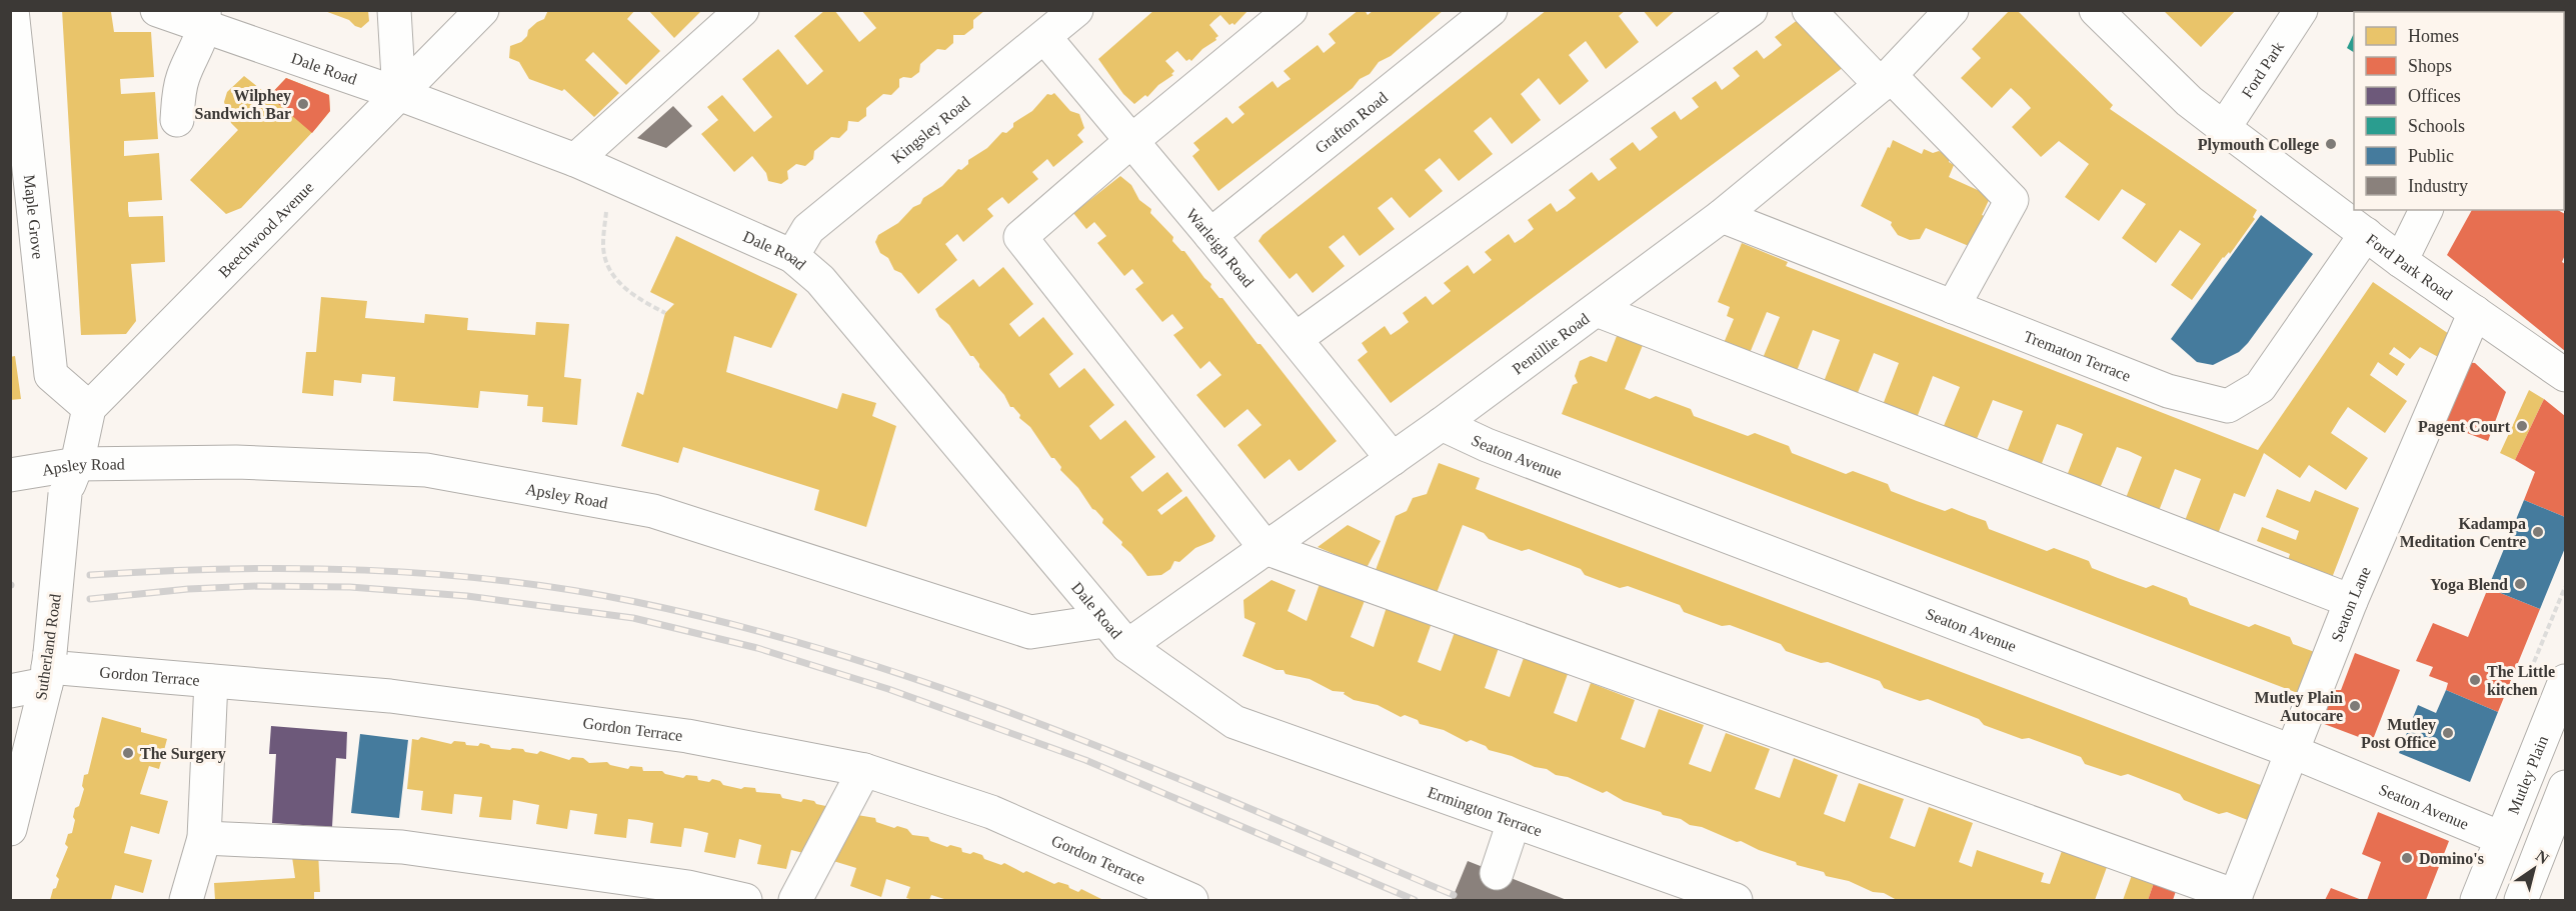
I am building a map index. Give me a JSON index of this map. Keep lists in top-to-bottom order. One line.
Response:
{"streets":{"street":["Dale Road","Ford Park","Grafton Road","Kingsley Road","Maple Grove","Beechwood Avenue","Warleigh Road","Ford Park Road","Pentillie Road","Trematon Terrace","Seaton Avenue","Apsley Road","Seaton Lane","Sutherland Road","Gordon Terrace","Mutley Plain","Ermington Terrace"]},"crossings":[["Dale Road","Kingsley Road"],["Dale Road","Beechwood Avenue"],["Dale Road","Pentillie Road"],["Dale Road","Apsley Road"],["Dale Road","Ermington Terrace"],["Ford Park","Ford Park Road"],["Grafton Road","Warleigh Road"],["Kingsley Road","Warleigh Road"],["Maple Grove","Beechwood Avenue"],["Warleigh Road","Pentillie Road"],["Ford Park Road","Trematon Terrace"],["Ford Park Road","Seaton Lane"],["Pentillie Road","Trematon Terrace"],["Pentillie Road","Seaton Avenue"],["Seaton Avenue","Seaton Lane"],["Seaton Avenue","Mutley Plain"],["Apsley Road","Sutherland Road"],["Sutherland Road","Gordon Terrace"]],"places":["Wilphey Sandwich Bar","Plymouth College","Pagent Court","Kadampa Meditation Centre","Yoga Blend","The Little kitchen","Mutley Plain Autocare","Mutley Post Office","The Surgery","Domino's"],"legend":["Homes","Shops","Offices","Schools","Public","Industry"],"north":"top right"}
